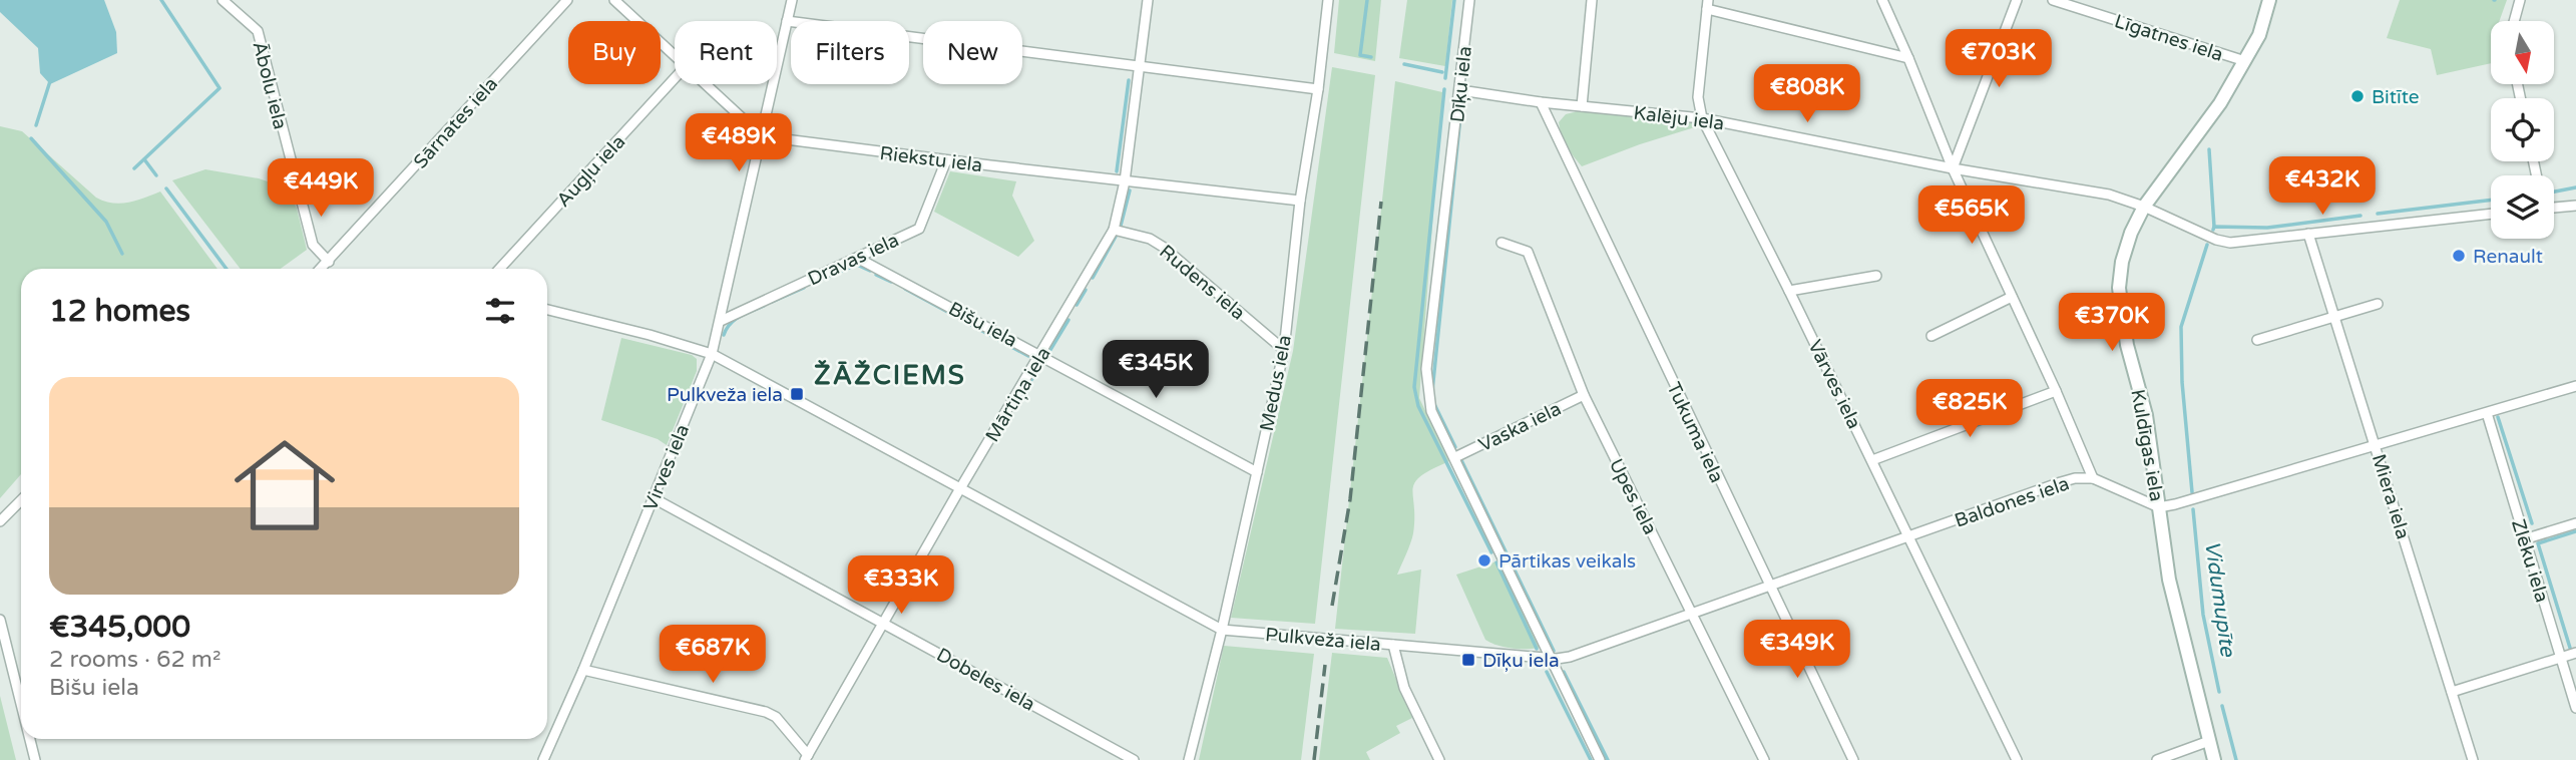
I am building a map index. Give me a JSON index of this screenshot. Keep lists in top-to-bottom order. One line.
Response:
{"streets":{"street":["Līgatnes iela","Dīķu iela","Ābolu iela","Kalēju iela","Sārnates iela","Riekstu iela","Augļu iela","Dravas iela","Rudens iela","Bišu iela","Medus iela","Vārves iela","Mārtiņa iela","Vaska iela","Tukuma iela","Kuldīgas iela","Virves iela","Upes iela","Miera iela","Baldones iela","Zlēku iela","Pulkveža iela","Dobeles iela"]},"crossings":[["Līgatnes iela","Kuldīgas iela"],["Dīķu iela","Kalēju iela"],["Dīķu iela","Vaska iela"],["Dīķu iela","Pulkveža iela"],["Ābolu iela","Sārnates iela"],["Kalēju iela","Vārves iela"],["Kalēju iela","Tukuma iela"],["Kalēju iela","Kuldīgas iela"],["Kalēju iela","Miera iela"],["Riekstu iela","Dravas iela"],["Riekstu iela","Medus iela"],["Riekstu iela","Mārtiņa iela"],["Riekstu iela","Virves iela"],["Dravas iela","Bišu iela"],["Dravas iela","Virves iela"],["Rudens iela","Medus iela"],["Rudens iela","Mārtiņa iela"],["Bišu iela","Medus iela"],["Bišu iela","Mārtiņa iela"],["Medus iela","Pulkveža iela"],["Vārves iela","Baldones iela"],["Mārtiņa iela","Pulkveža iela"],["Mārtiņa iela","Dobeles iela"],["Vaska iela","Upes iela"],["Tukuma iela","Baldones iela"],["Kuldīgas iela","Baldones iela"],["Virves iela","Pulkveža iela"],["Virves iela","Dobeles iela"],["Upes iela","Baldones iela"],["Upes iela","Pulkveža iela"],["Baldones iela","Pulkveža iela"]],"districts":["ŽĀŽCIEMS"],"water":["Vidumupīte"],"places":{"other":["Bitīte","Renault","Pārtikas veikals"],"transit":["Pulkveža iela","Dīķu iela"]},"north":"bottom","page":{"chip":["Buy","Rent","Filters","New"],"price":["€703K","€808K","€489K","€432K","€449K","€565K","€370K","€345K","€825K","€333K","€349K","€687K"],"heading":"12 homes","list":[{"name":"€345,000","note":"2 rooms · 62 m² · Bišu iela"}]}}
